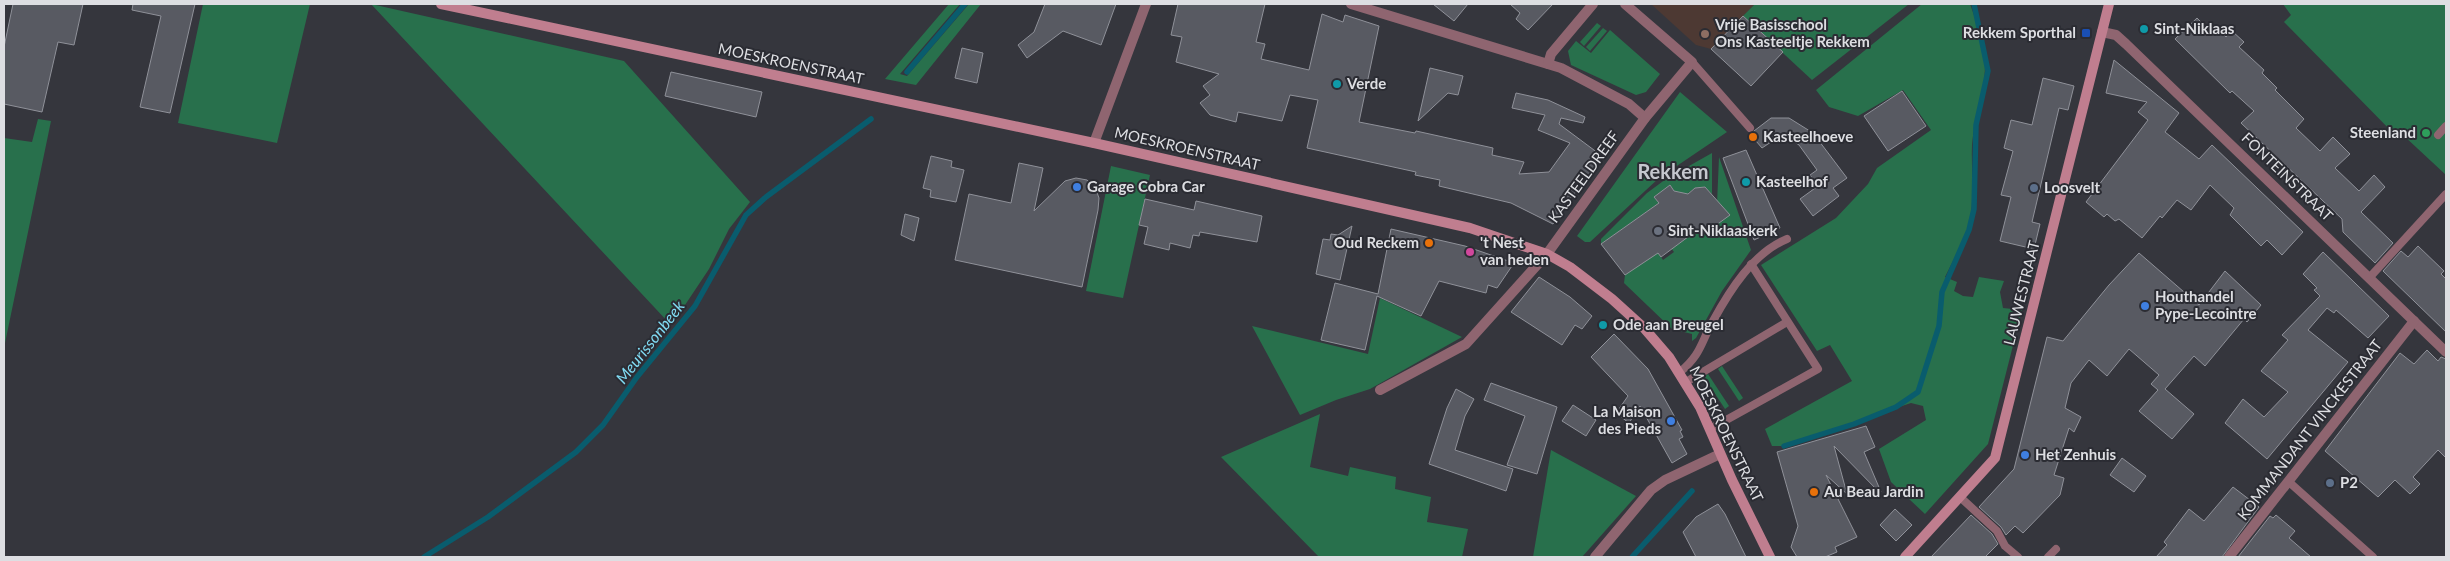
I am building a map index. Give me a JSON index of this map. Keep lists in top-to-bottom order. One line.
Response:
{"streets":{"main road":["MOESKROENSTRAAT","LAUWESTRAAT"],"street":["KASTEELDREEF","FONTEINSTRAAT","KOMMANDANT VINCKESTRAAT"]},"crossings":[["MOESKROENSTRAAT","KASTEELDREEF"],["FONTEINSTRAAT","LAUWESTRAAT"],["FONTEINSTRAAT","KOMMANDANT VINCKESTRAAT"]],"districts":["Rekkem"],"water":["Meurissonbeek"],"places":{"other":["Sint-Niklaas","Vrije Basisschool Ons Kasteeltje Rekkem","Verde","Steenland","Kasteelhoeve","Kasteelhof","Garage Cobra Car","Loosvelt","Sint-Niklaaskerk","Oud Reckem","'t Nest van heden","Houthandel Pype-Lecointre","Ode aan Breugel","La Maison des Pieds","Het Zenhuis","P2","Au Beau Jardin"],"transit":["Rekkem Sporthal"]}}
